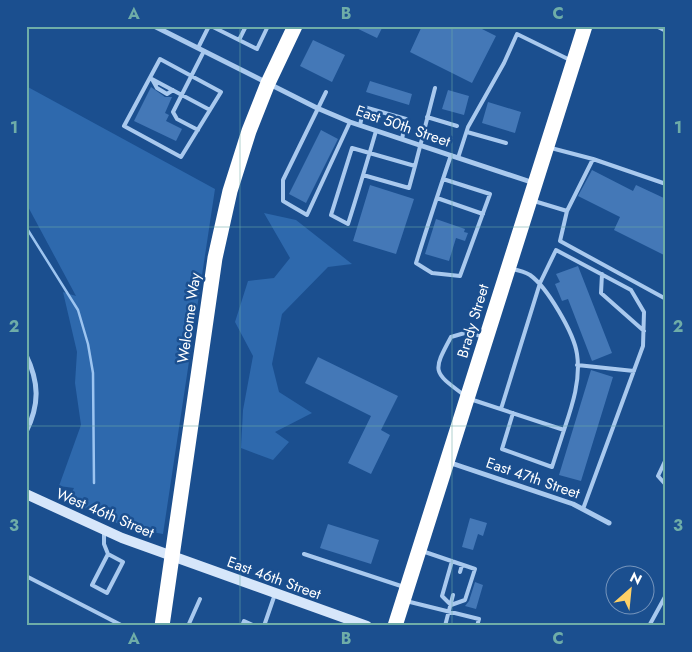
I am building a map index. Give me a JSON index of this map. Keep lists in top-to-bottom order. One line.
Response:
{"streets":{"highway":["Welcome Way","Brady Street"],"street":["East 50th Street","East 47th Street","West 46th Street","East 46th Street"]},"crossings":[["East 50th Street","Welcome Way"],["East 50th Street","Brady Street"],["Welcome Way","West 46th Street"],["Welcome Way","East 46th Street"],["Brady Street","East 47th Street"],["West 46th Street","East 46th Street"]],"north":"top right","grid":{"columns":["A","B","C"],"rows":["1","2","3"]}}
